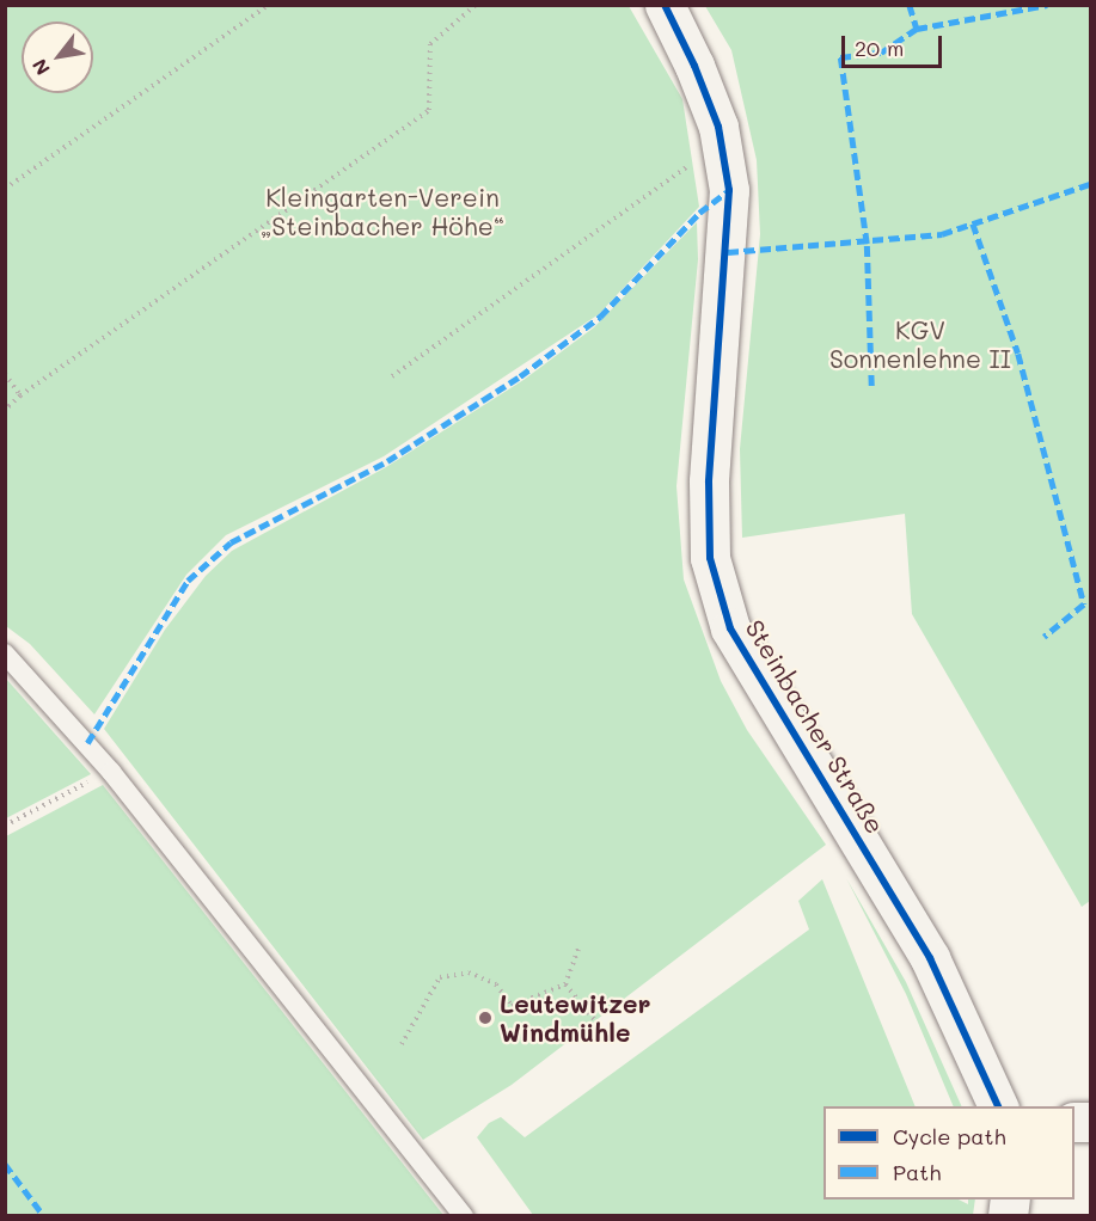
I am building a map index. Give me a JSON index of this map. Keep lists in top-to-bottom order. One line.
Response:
{"streets":{"street":["Steinbacher Straße"]},"parks":["Kleingarten-Verein „Steinbacher Höhe“","KGV Sonnenlehne II"],"places":["Leutewitzer Windmühle"],"legend":["Cycle path","Path"],"scale_bar":"20 m","north":"bottom left"}
